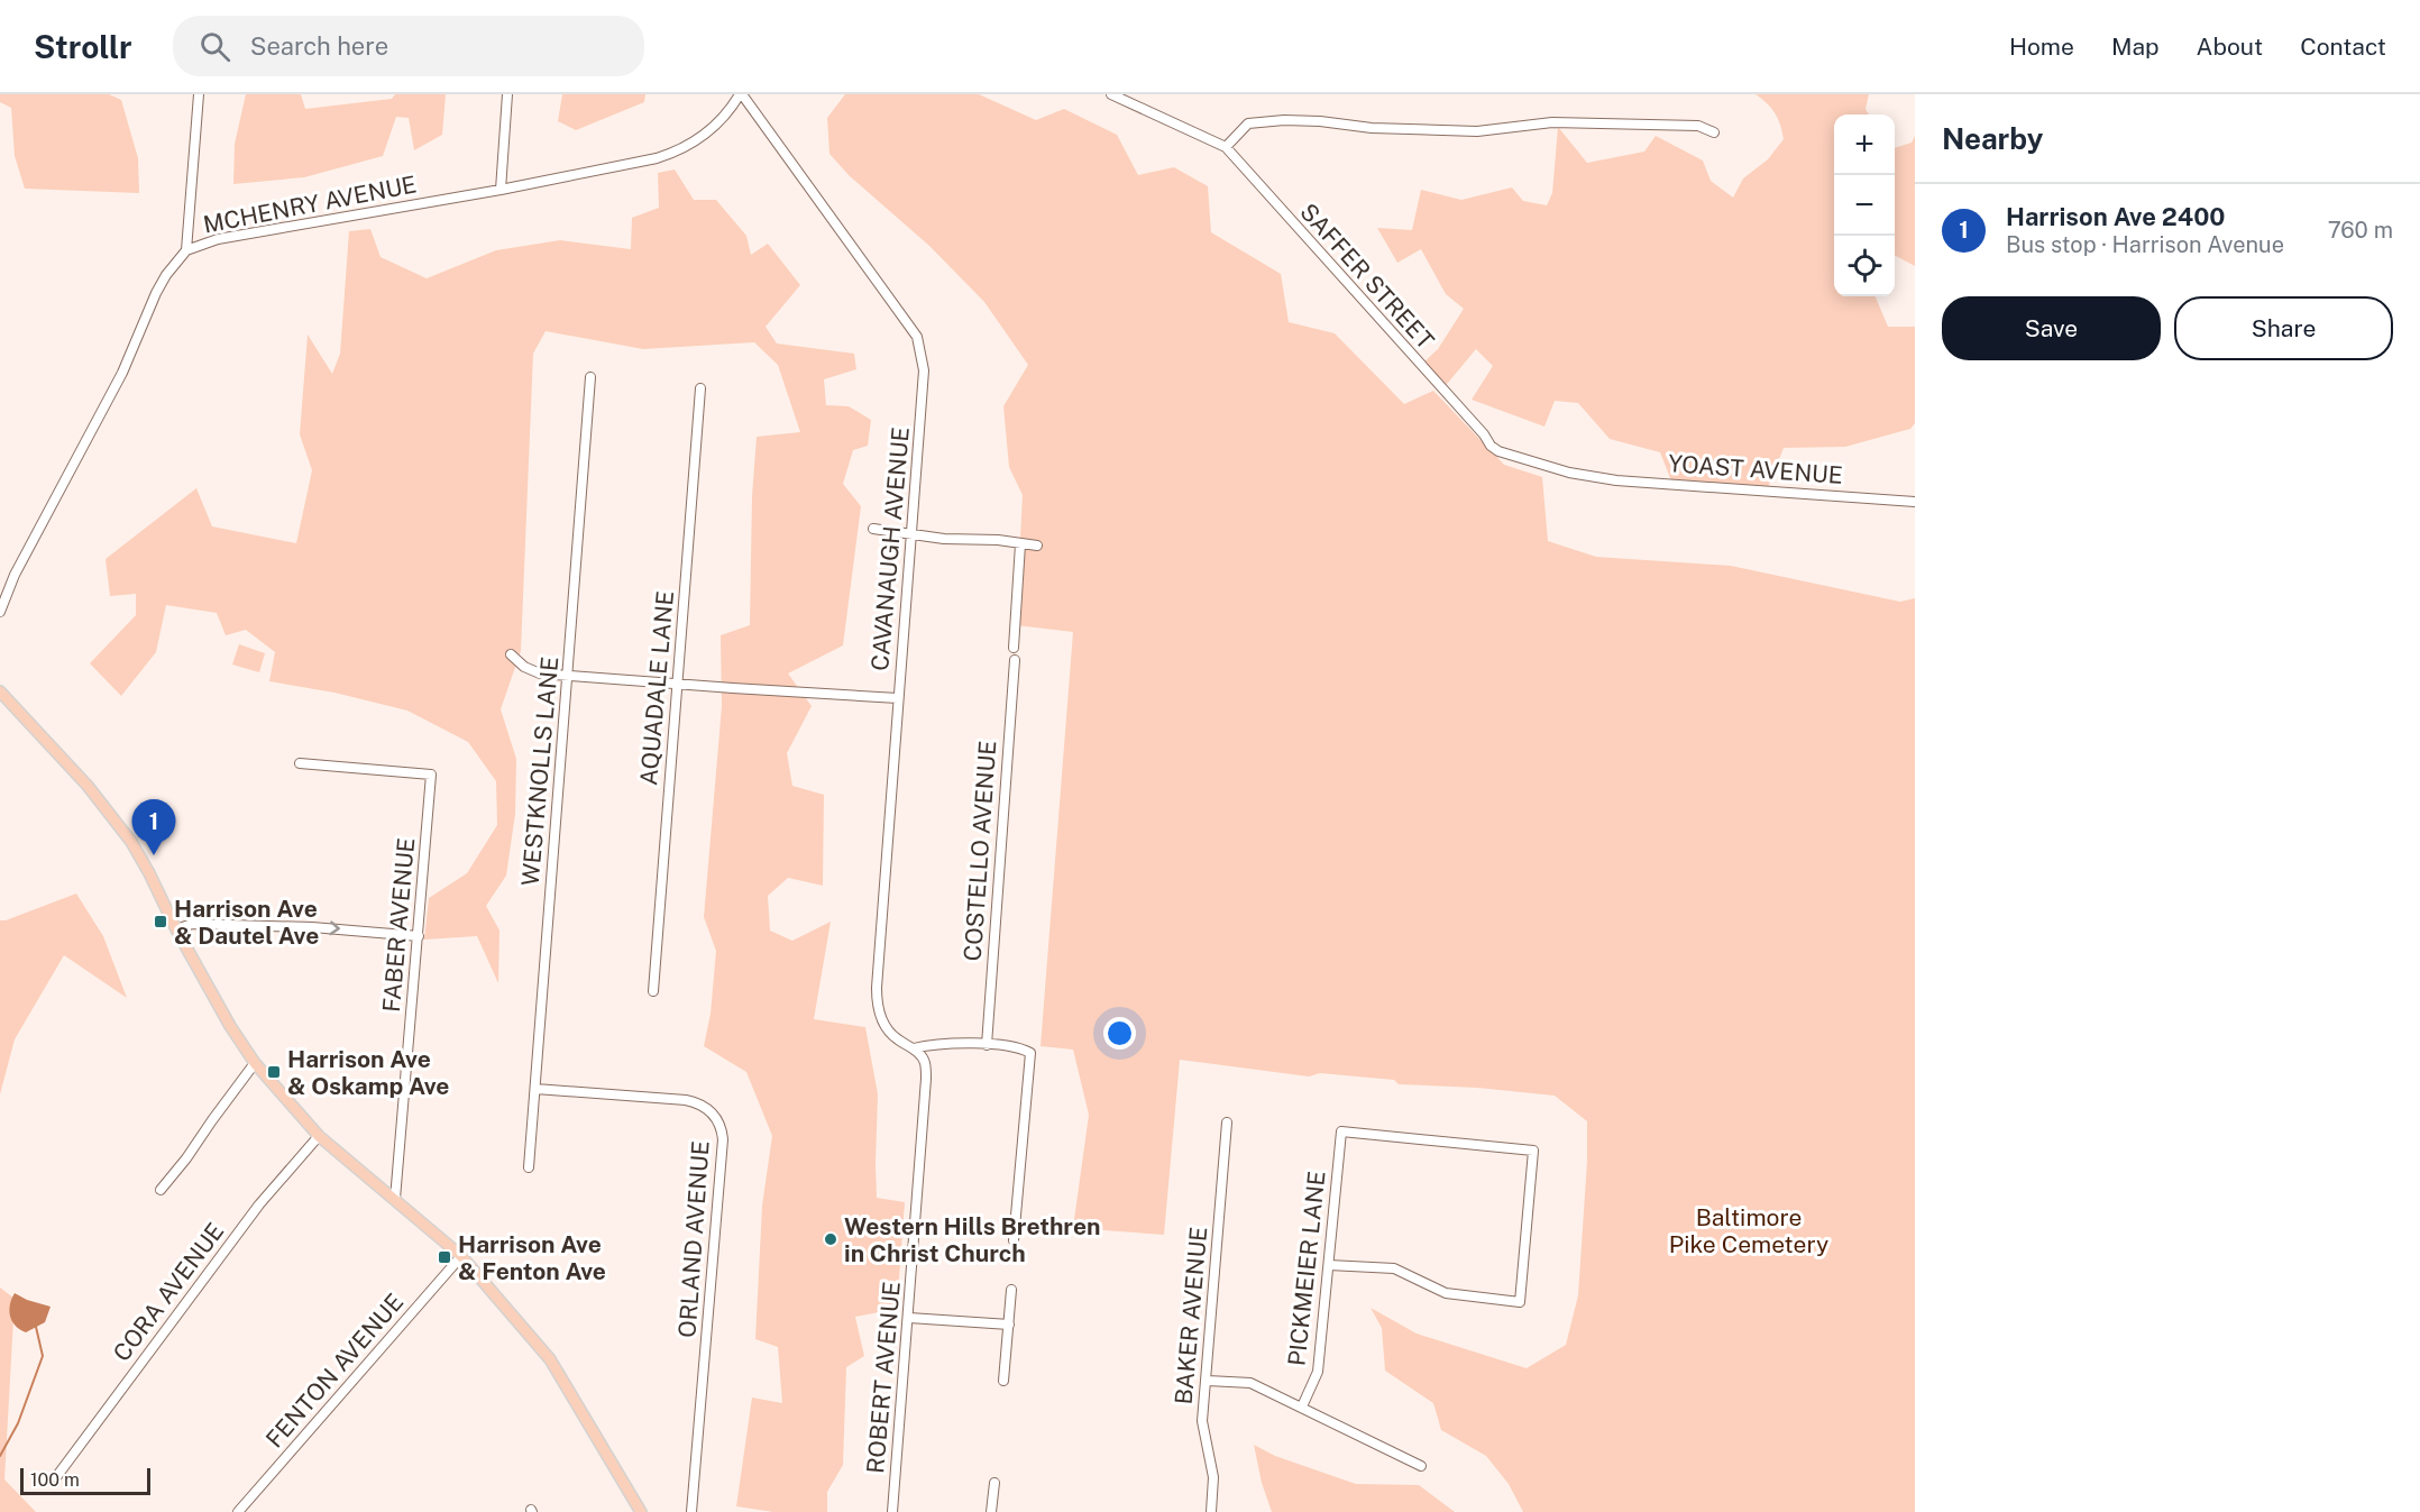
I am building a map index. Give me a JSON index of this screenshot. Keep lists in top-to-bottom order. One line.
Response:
{"streets":{"street":["MCHENRY AVENUE","SAFFER STREET","YOAST AVENUE","CAVANAUGH AVENUE","AQUADALE LANE","WESTKNOLLS LANE","COSTELLO AVENUE","FABER AVENUE","ORLAND AVENUE","PICKMEIER LANE","CORA AVENUE","BAKER AVENUE","FENTON AVENUE","ROBERT AVENUE"]},"crossings":[["MCHENRY AVENUE","CAVANAUGH AVENUE"],["SAFFER STREET","YOAST AVENUE"],["CAVANAUGH AVENUE","ROBERT AVENUE"],["WESTKNOLLS LANE","ORLAND AVENUE"]],"parks":["Baltimore Pike Cemetery"],"places":{"transit":["Harrison Ave & Dautel Ave","Harrison Ave & Oskamp Ave","Harrison Ave & Fenton Ave"],"other":["Western Hills Brethren in Christ Church"]},"scale_bar":"100 m","page":{"header":"Strollr","search":"Search here","nav":["Home","Map","About","Contact"],"heading":"Nearby","map_buttons":["+","−"],"list":[{"mark":"1","name":"Harrison Ave 2400","note":"Bus stop · Harrison Avenue","value":"760 m"}],"buttons":["Save","Share"],"pins":"1","scale":"100 m"}}
